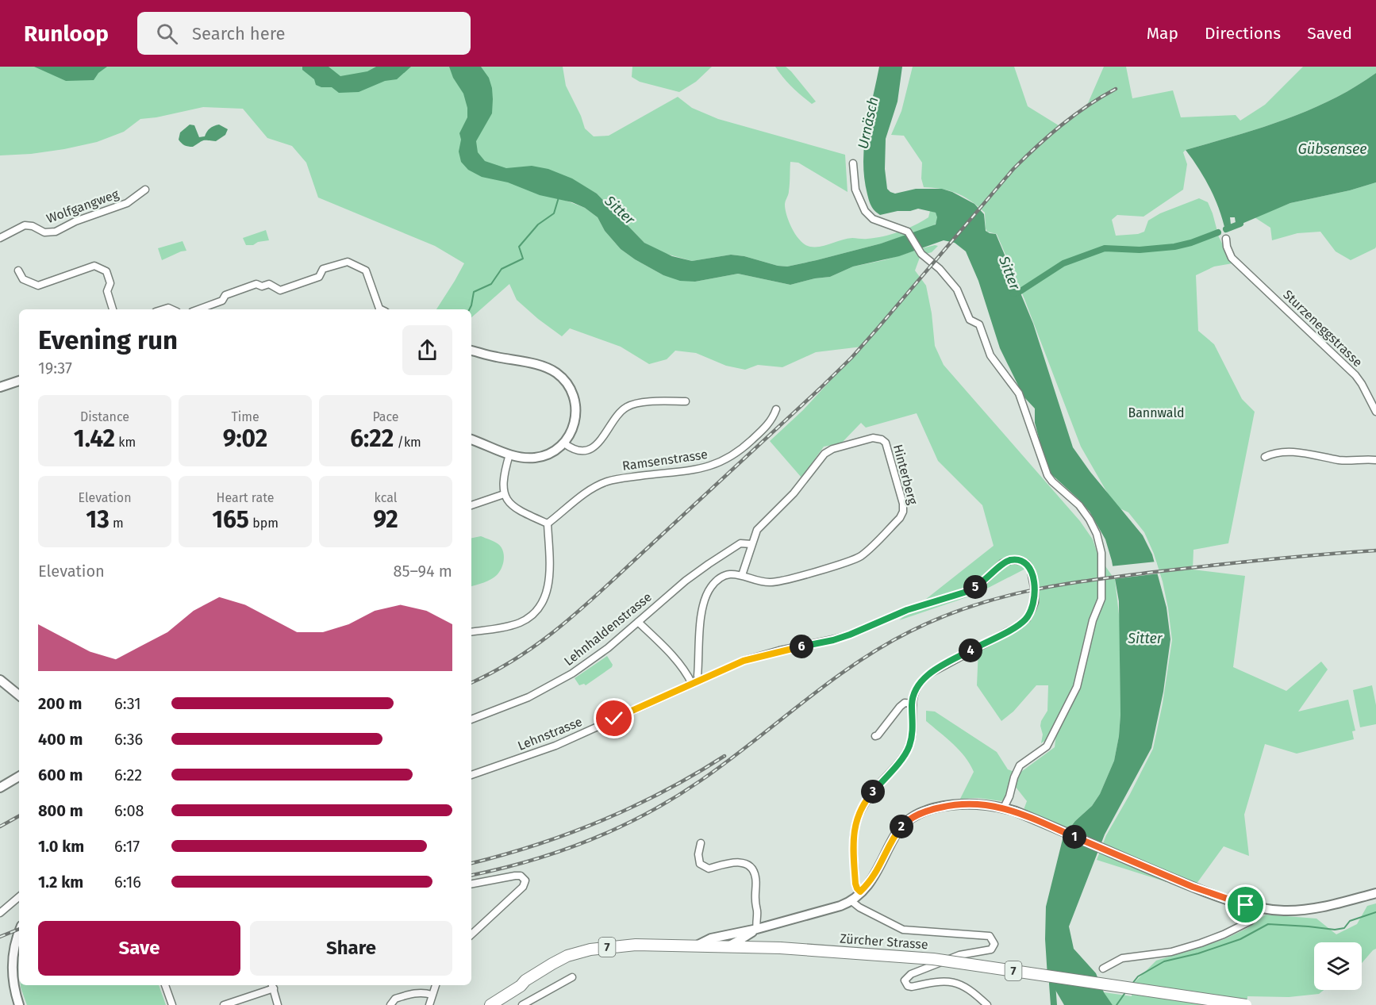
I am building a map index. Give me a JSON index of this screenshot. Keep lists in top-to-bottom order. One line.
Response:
{"streets":{"main road":["Zürcher Strasse","7"],"street":["Wolfgangweg","Sturzeneggstrasse","Ramsenstrasse","Hinterberg","Lehnhaldenstrasse","Lehnstrasse"]},"crossings":[["Hinterberg","Lehnhaldenstrasse"],["Hinterberg","Lehnstrasse"]],"water":["Urnäsch","Gübsensee","Sitter"],"parks":["Bannwald"],"page":{"header":"Runloop","search":"Search here","nav":["Map","Directions","Saved"],"heading":["Evening run","19:37"],"stats":[["Distance","1.42 km"],["Time","9:02"],["Pace","6:22 /km"],["Elevation","13 m"],["Heart rate","165 bpm"],["kcal","92"]],"chart":["Elevation","85–94 m"],"pins":["5","6","4","3","2","1"],"list":[{"name":"200 m","note":"6:31"},{"name":"400 m","note":"6:36"},{"name":"600 m","note":"6:22"},{"name":"800 m","note":"6:08"},{"name":"1.0 km","note":"6:17"},{"name":"1.2 km","note":"6:16"}],"buttons":["Save","Share"]}}
